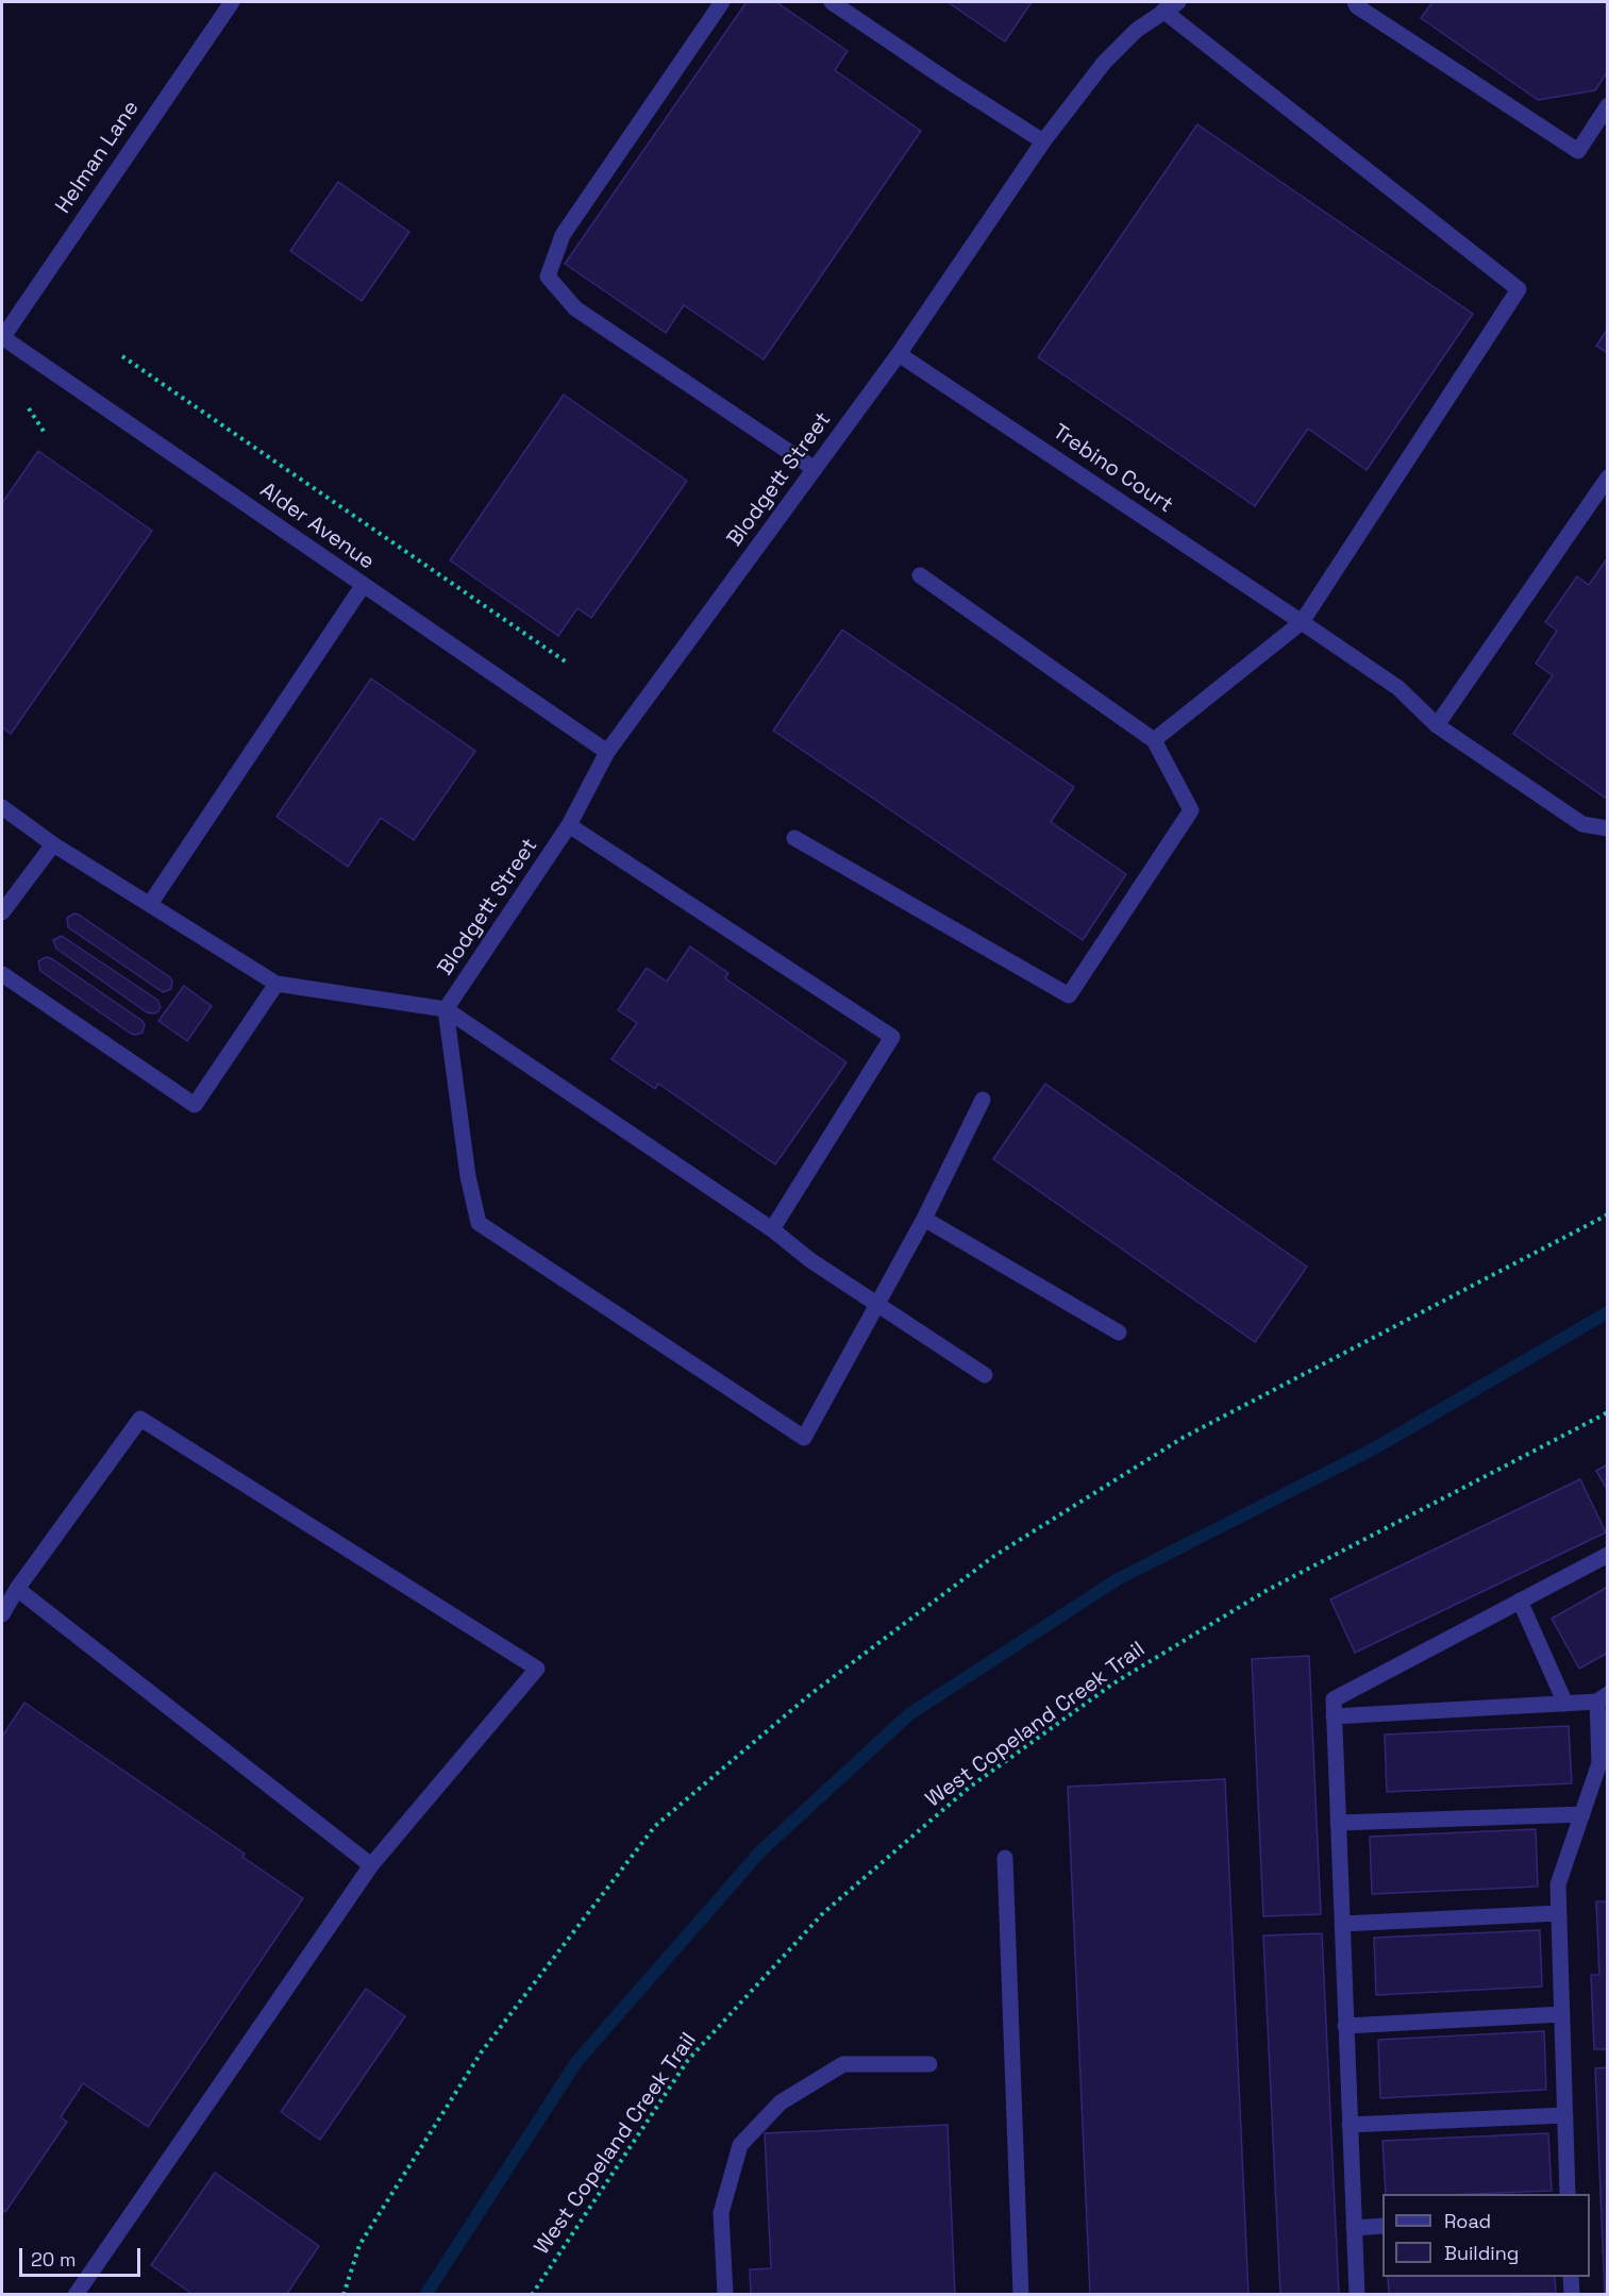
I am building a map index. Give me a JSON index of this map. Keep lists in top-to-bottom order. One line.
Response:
{"streets":{"street":["Helman Lane","Trebino Court","Blodgett Street","Alder Avenue"],"path":["West Copeland Creek Trail"]},"crossings":[["Helman Lane","Alder Avenue"],["Trebino Court","Blodgett Street"],["Blodgett Street","Alder Avenue"]],"legend":["Road","Building"],"scale_bar":"20 m"}
